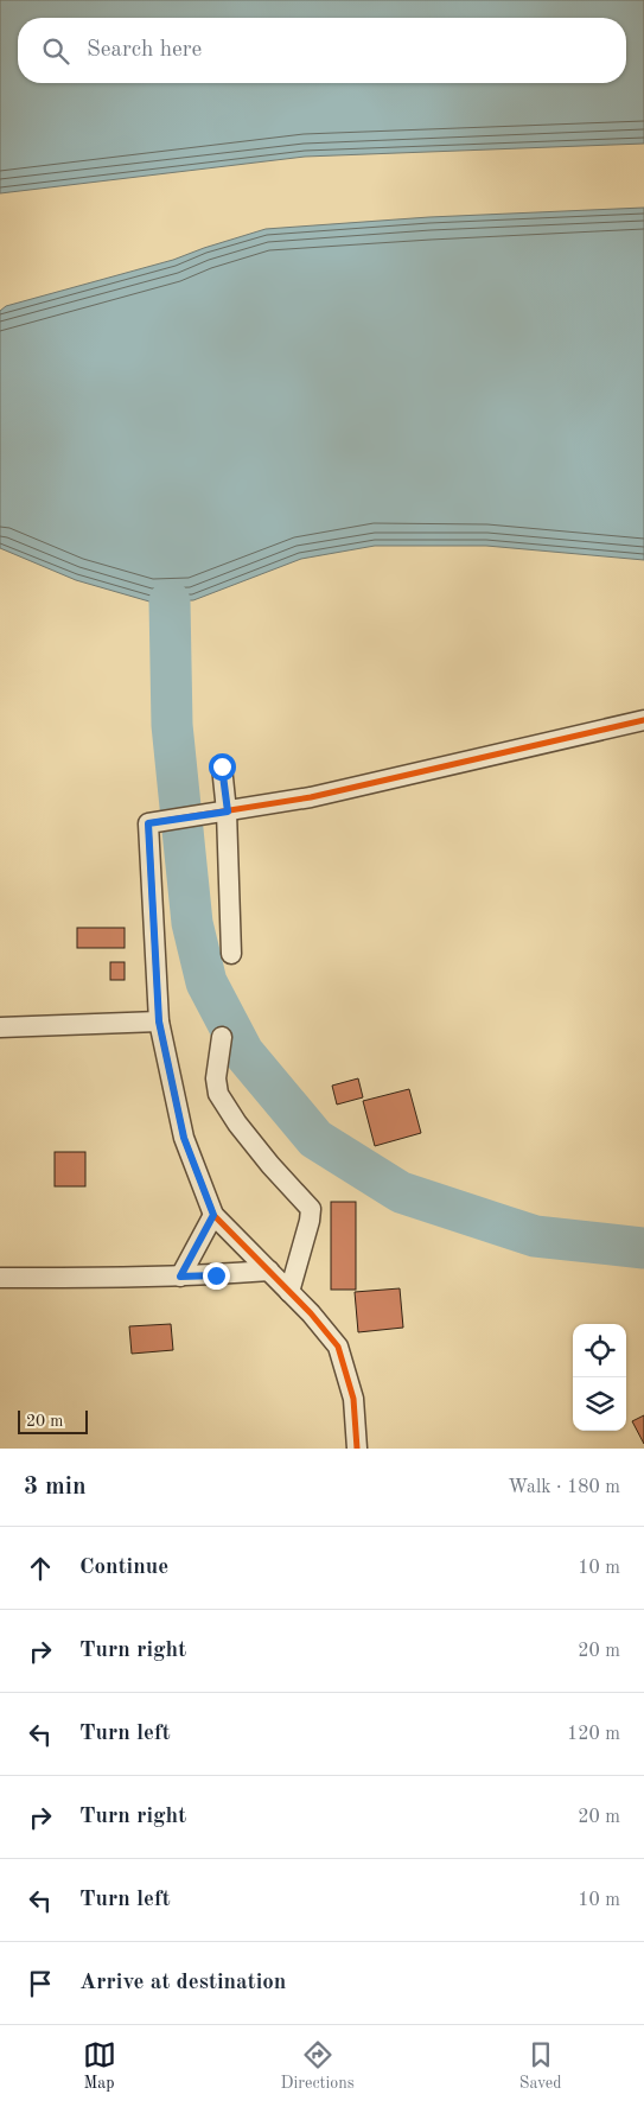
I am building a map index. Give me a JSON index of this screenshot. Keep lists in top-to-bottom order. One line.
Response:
{"scale_bar":"20 m","page":{"search":"Search here","scale":"20 m","heading":["3 min","Walk · 180 m"],"list":[["Continue","10 m"],["Turn right","20 m"],["Turn left","120 m"],["Turn right","20 m"],["Turn left","10 m"],"Arrive at destination"],"nav":["Map","Directions","Saved"]}}
